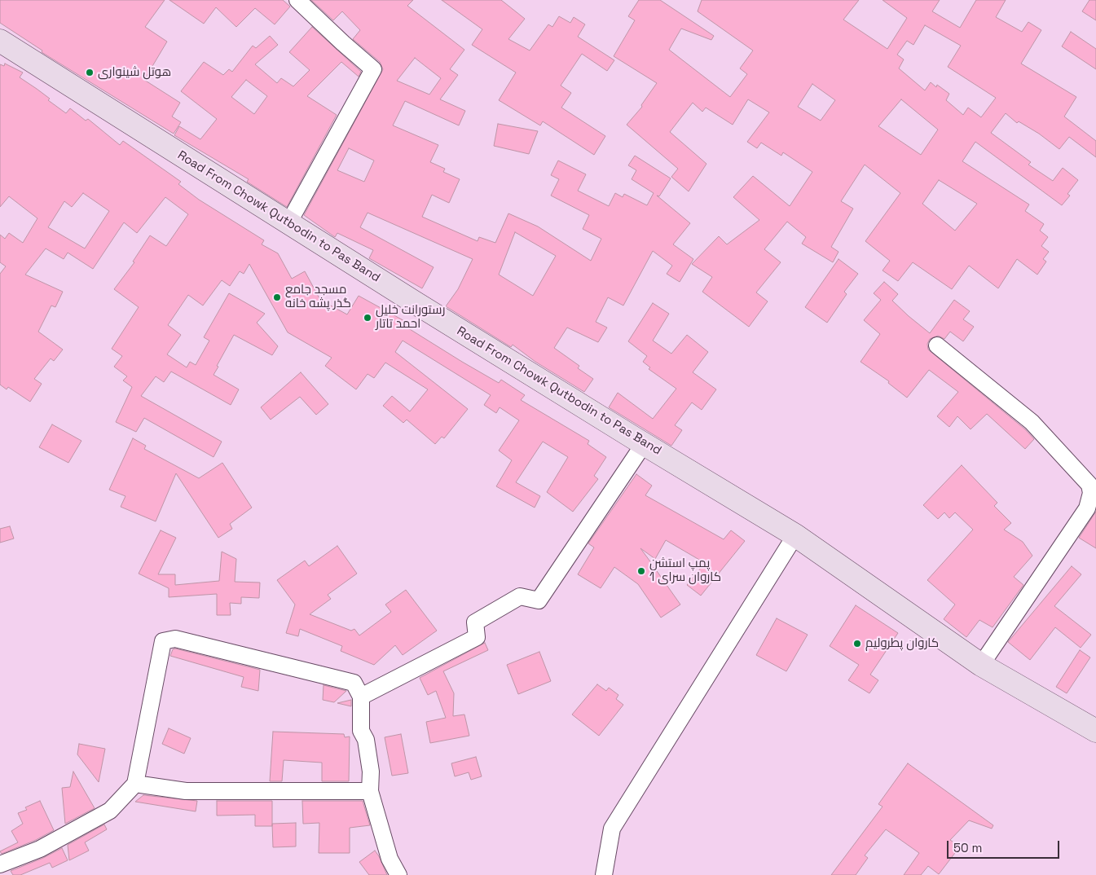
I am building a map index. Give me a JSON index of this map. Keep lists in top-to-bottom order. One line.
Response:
{"streets":{"main road":["Road From Chowk Qutbodin to Pas Band"]},"places":["هوتل شینواری","مسجد جامع گذر پشه خانه","رستورانت خلیل احمد تاتار","پمپ استشن کاروان سرای 1","کاروان پطرولیم"],"scale_bar":"50 m"}
